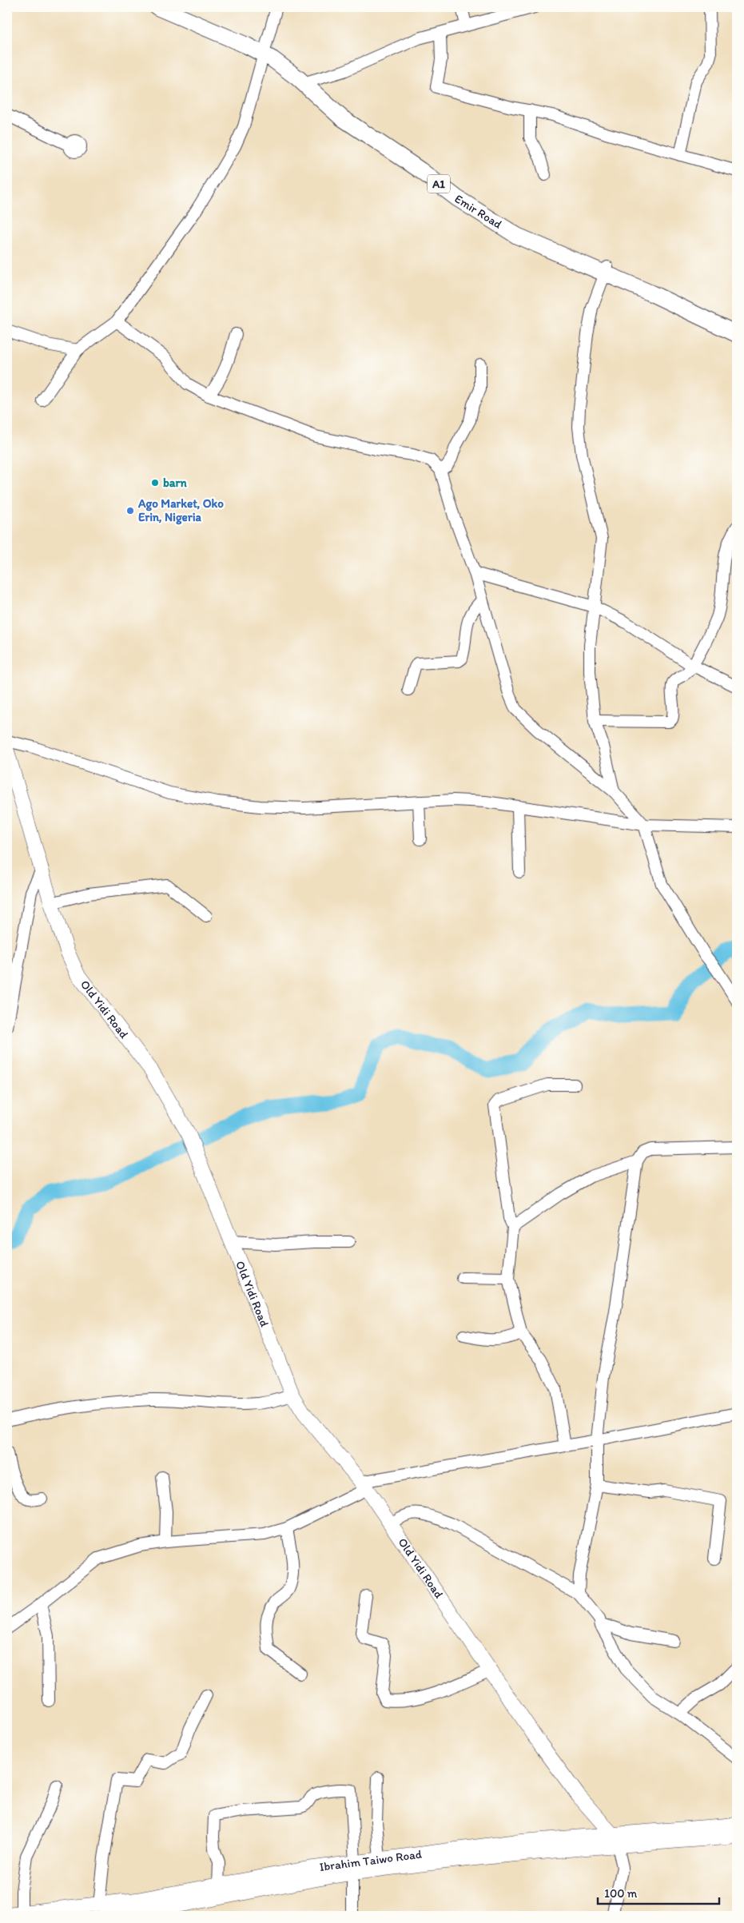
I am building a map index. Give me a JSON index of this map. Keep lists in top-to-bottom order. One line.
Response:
{"streets":{"highway":["A1","Emir Road"],"main road":["Old Yidi Road","Ibrahim Taiwo Road"]},"crossings":[["Old Yidi Road","Ibrahim Taiwo Road"]],"places":["barn","Ago Market, Oko Erin, Nigeria"],"scale_bar":"100 m"}
